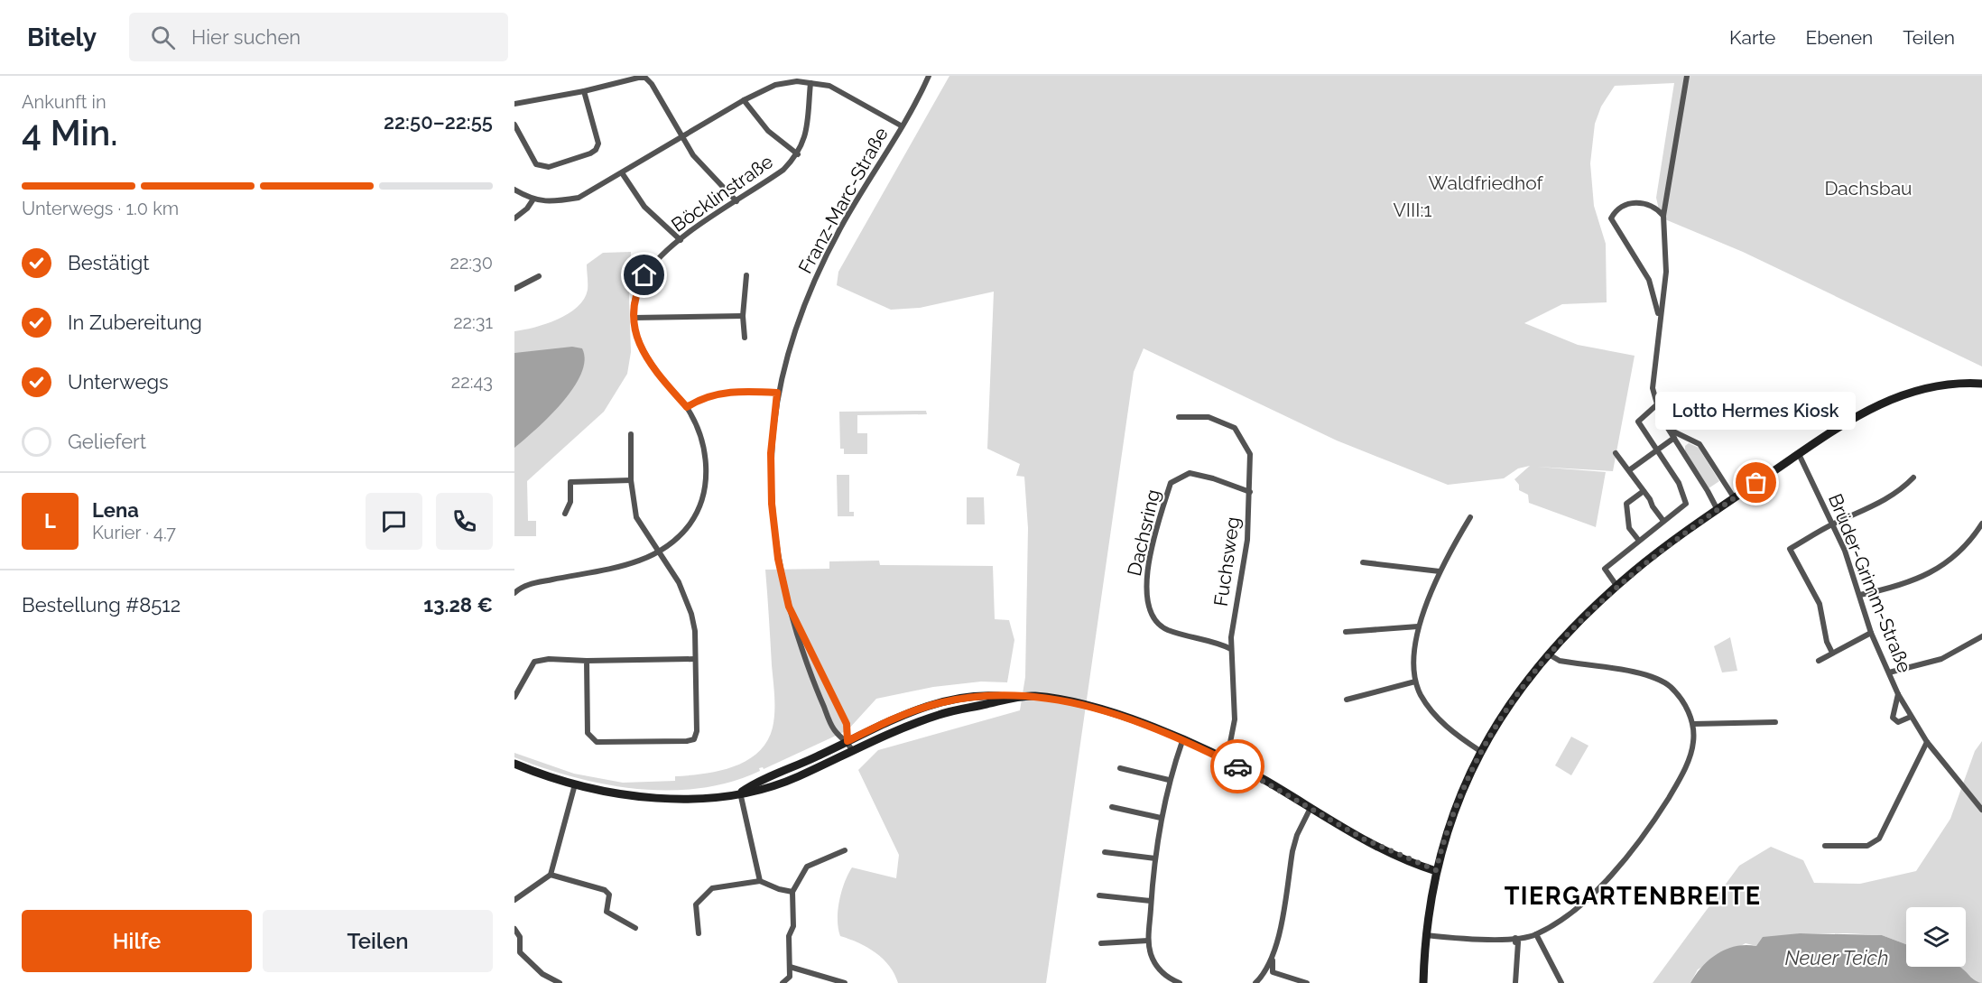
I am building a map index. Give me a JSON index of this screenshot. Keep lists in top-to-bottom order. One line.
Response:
{"streets":{"street":["Böcklinstraße","Franz-Marc-Straße","Dachsring","Fuchsweg","Brüder-Grimm-Straße"]},"crossings":[["Dachsring","Fuchsweg"]],"districts":["TIERGARTENBREITE"],"water":["Neuer Teich"],"parks":["Waldfriedhof","Dachsbau","VIII:1"],"places":["Lotto Hermes Kiosk"],"page":{"header":"Bitely","search":"Hier suchen","nav":["Karte","Ebenen","Teilen"],"heading":["4 Min.","Ankunft in","22:50–22:55"],"panel":["Lena","Kurier · 4.7","Bestellung #8512","13.28 €"],"bar":"Unterwegs · 1.0 km","list":[["Bestätigt","22:30"],["In Zubereitung","22:31"],["Unterwegs","22:43"],"Geliefert"],"bubble":"Lotto Hermes Kiosk","round":"L","buttons":["Hilfe","Teilen"]}}
